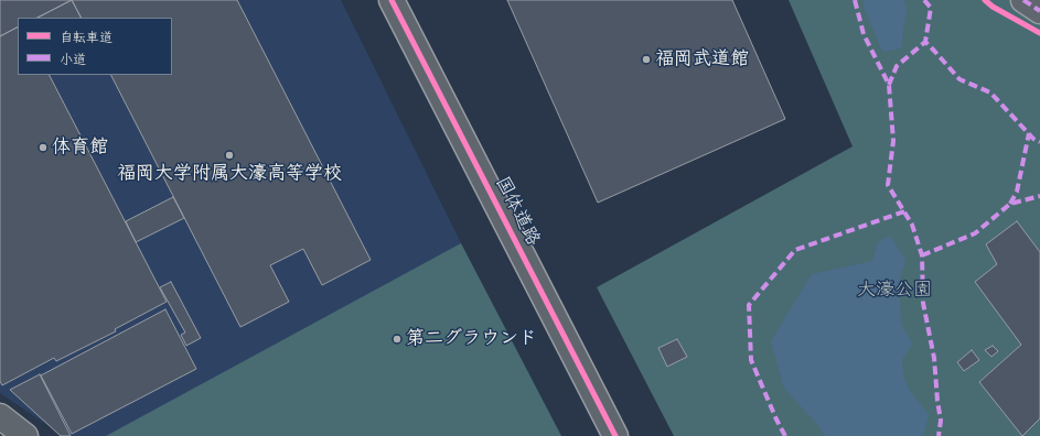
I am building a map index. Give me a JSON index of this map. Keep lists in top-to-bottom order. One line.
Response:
{"streets":{"street":["国体道路"]},"parks":["大濠公園"],"places":["福岡武道館","体育館","福岡大学附属大濠高等学校","第二グラウンド"],"legend":["自転車道","小道"]}
